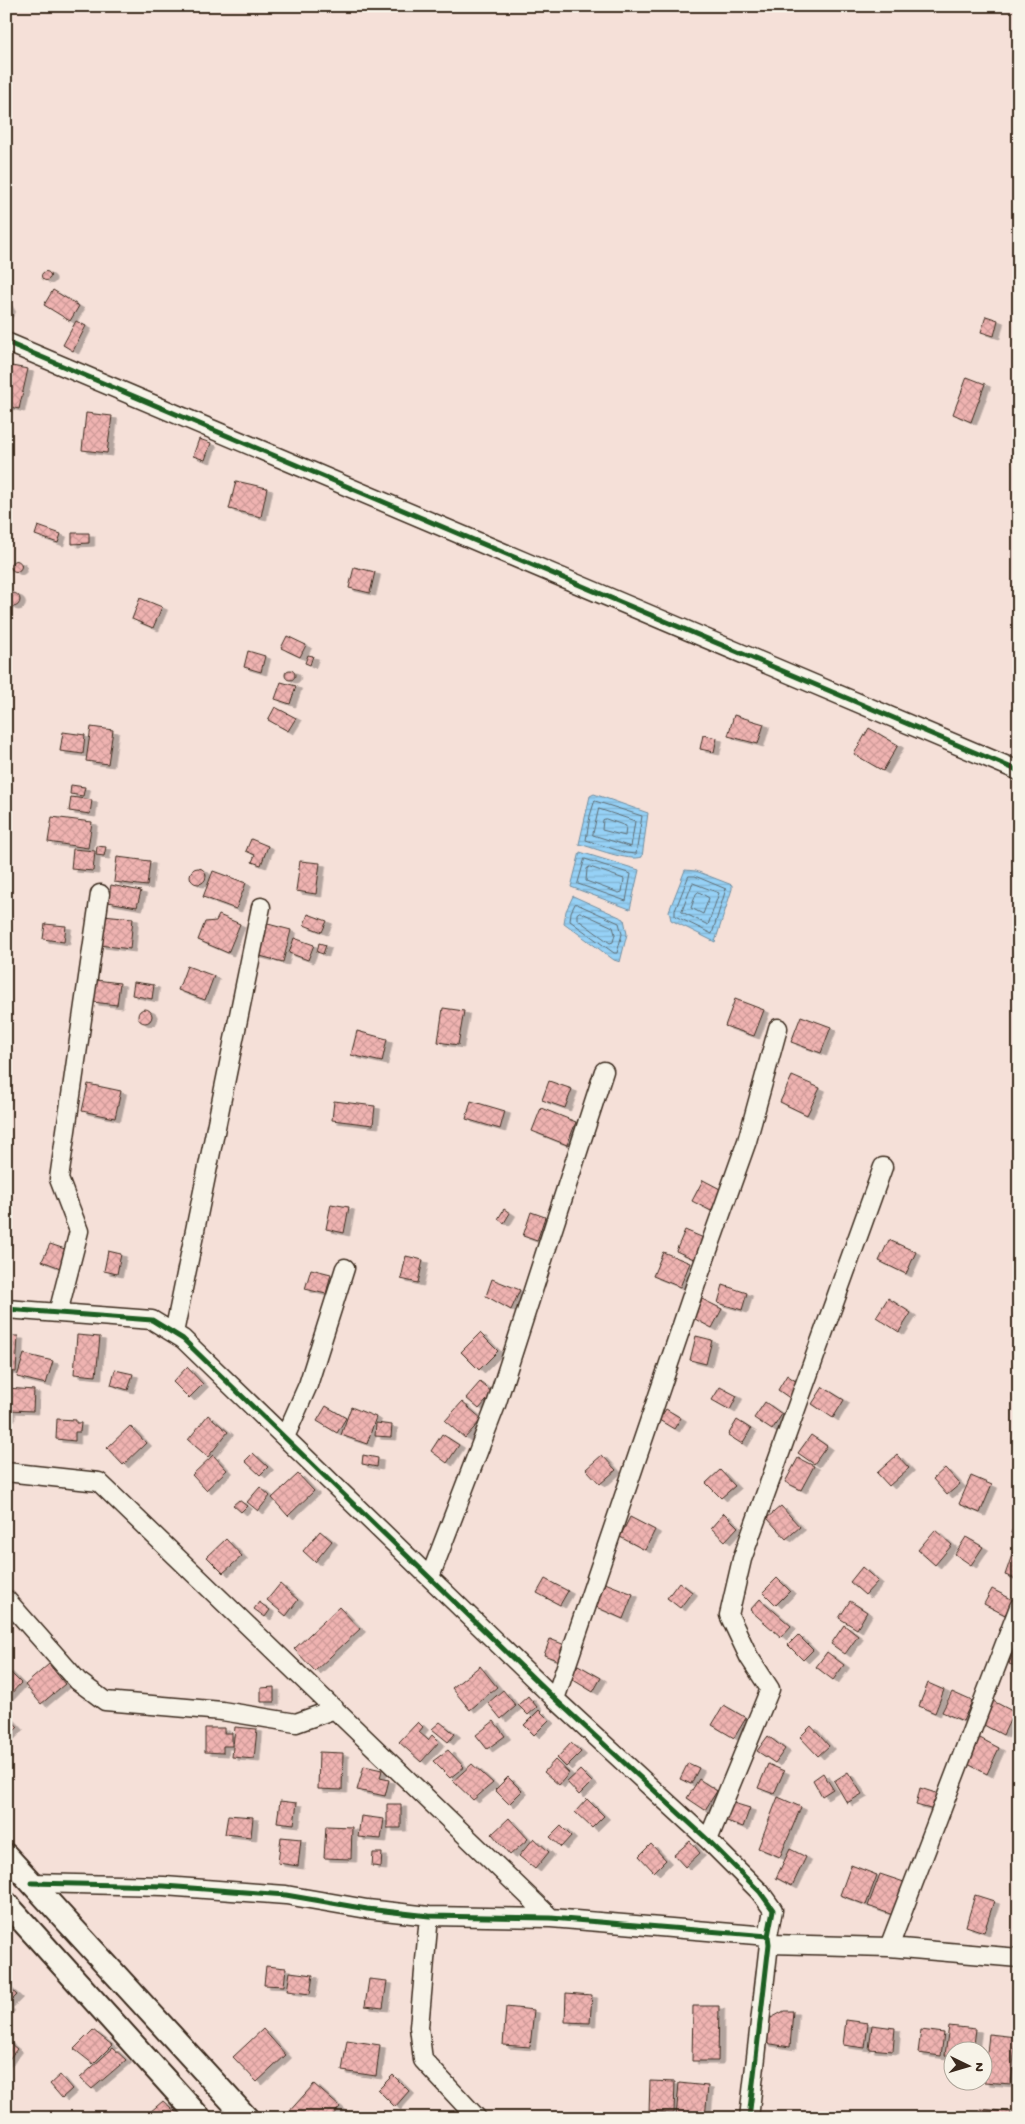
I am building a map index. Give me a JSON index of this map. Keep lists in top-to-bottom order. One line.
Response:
{"north":"right"}
